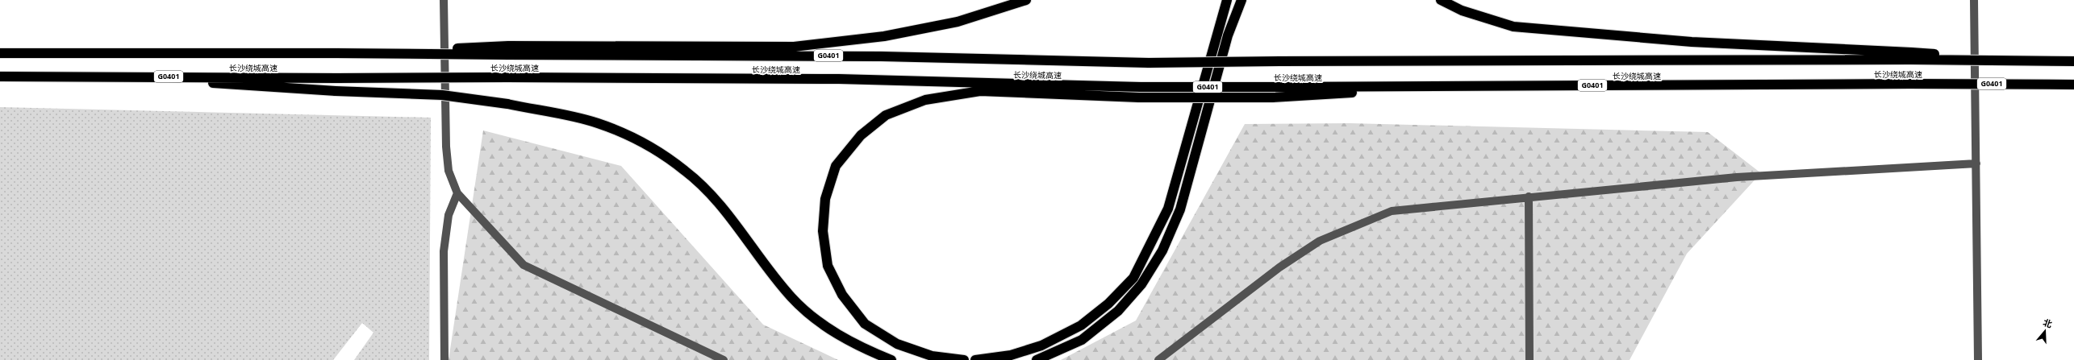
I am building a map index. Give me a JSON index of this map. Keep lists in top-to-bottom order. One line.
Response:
{"streets":{"highway":["G0401","长沙绕城高速"]},"north":"top"}
